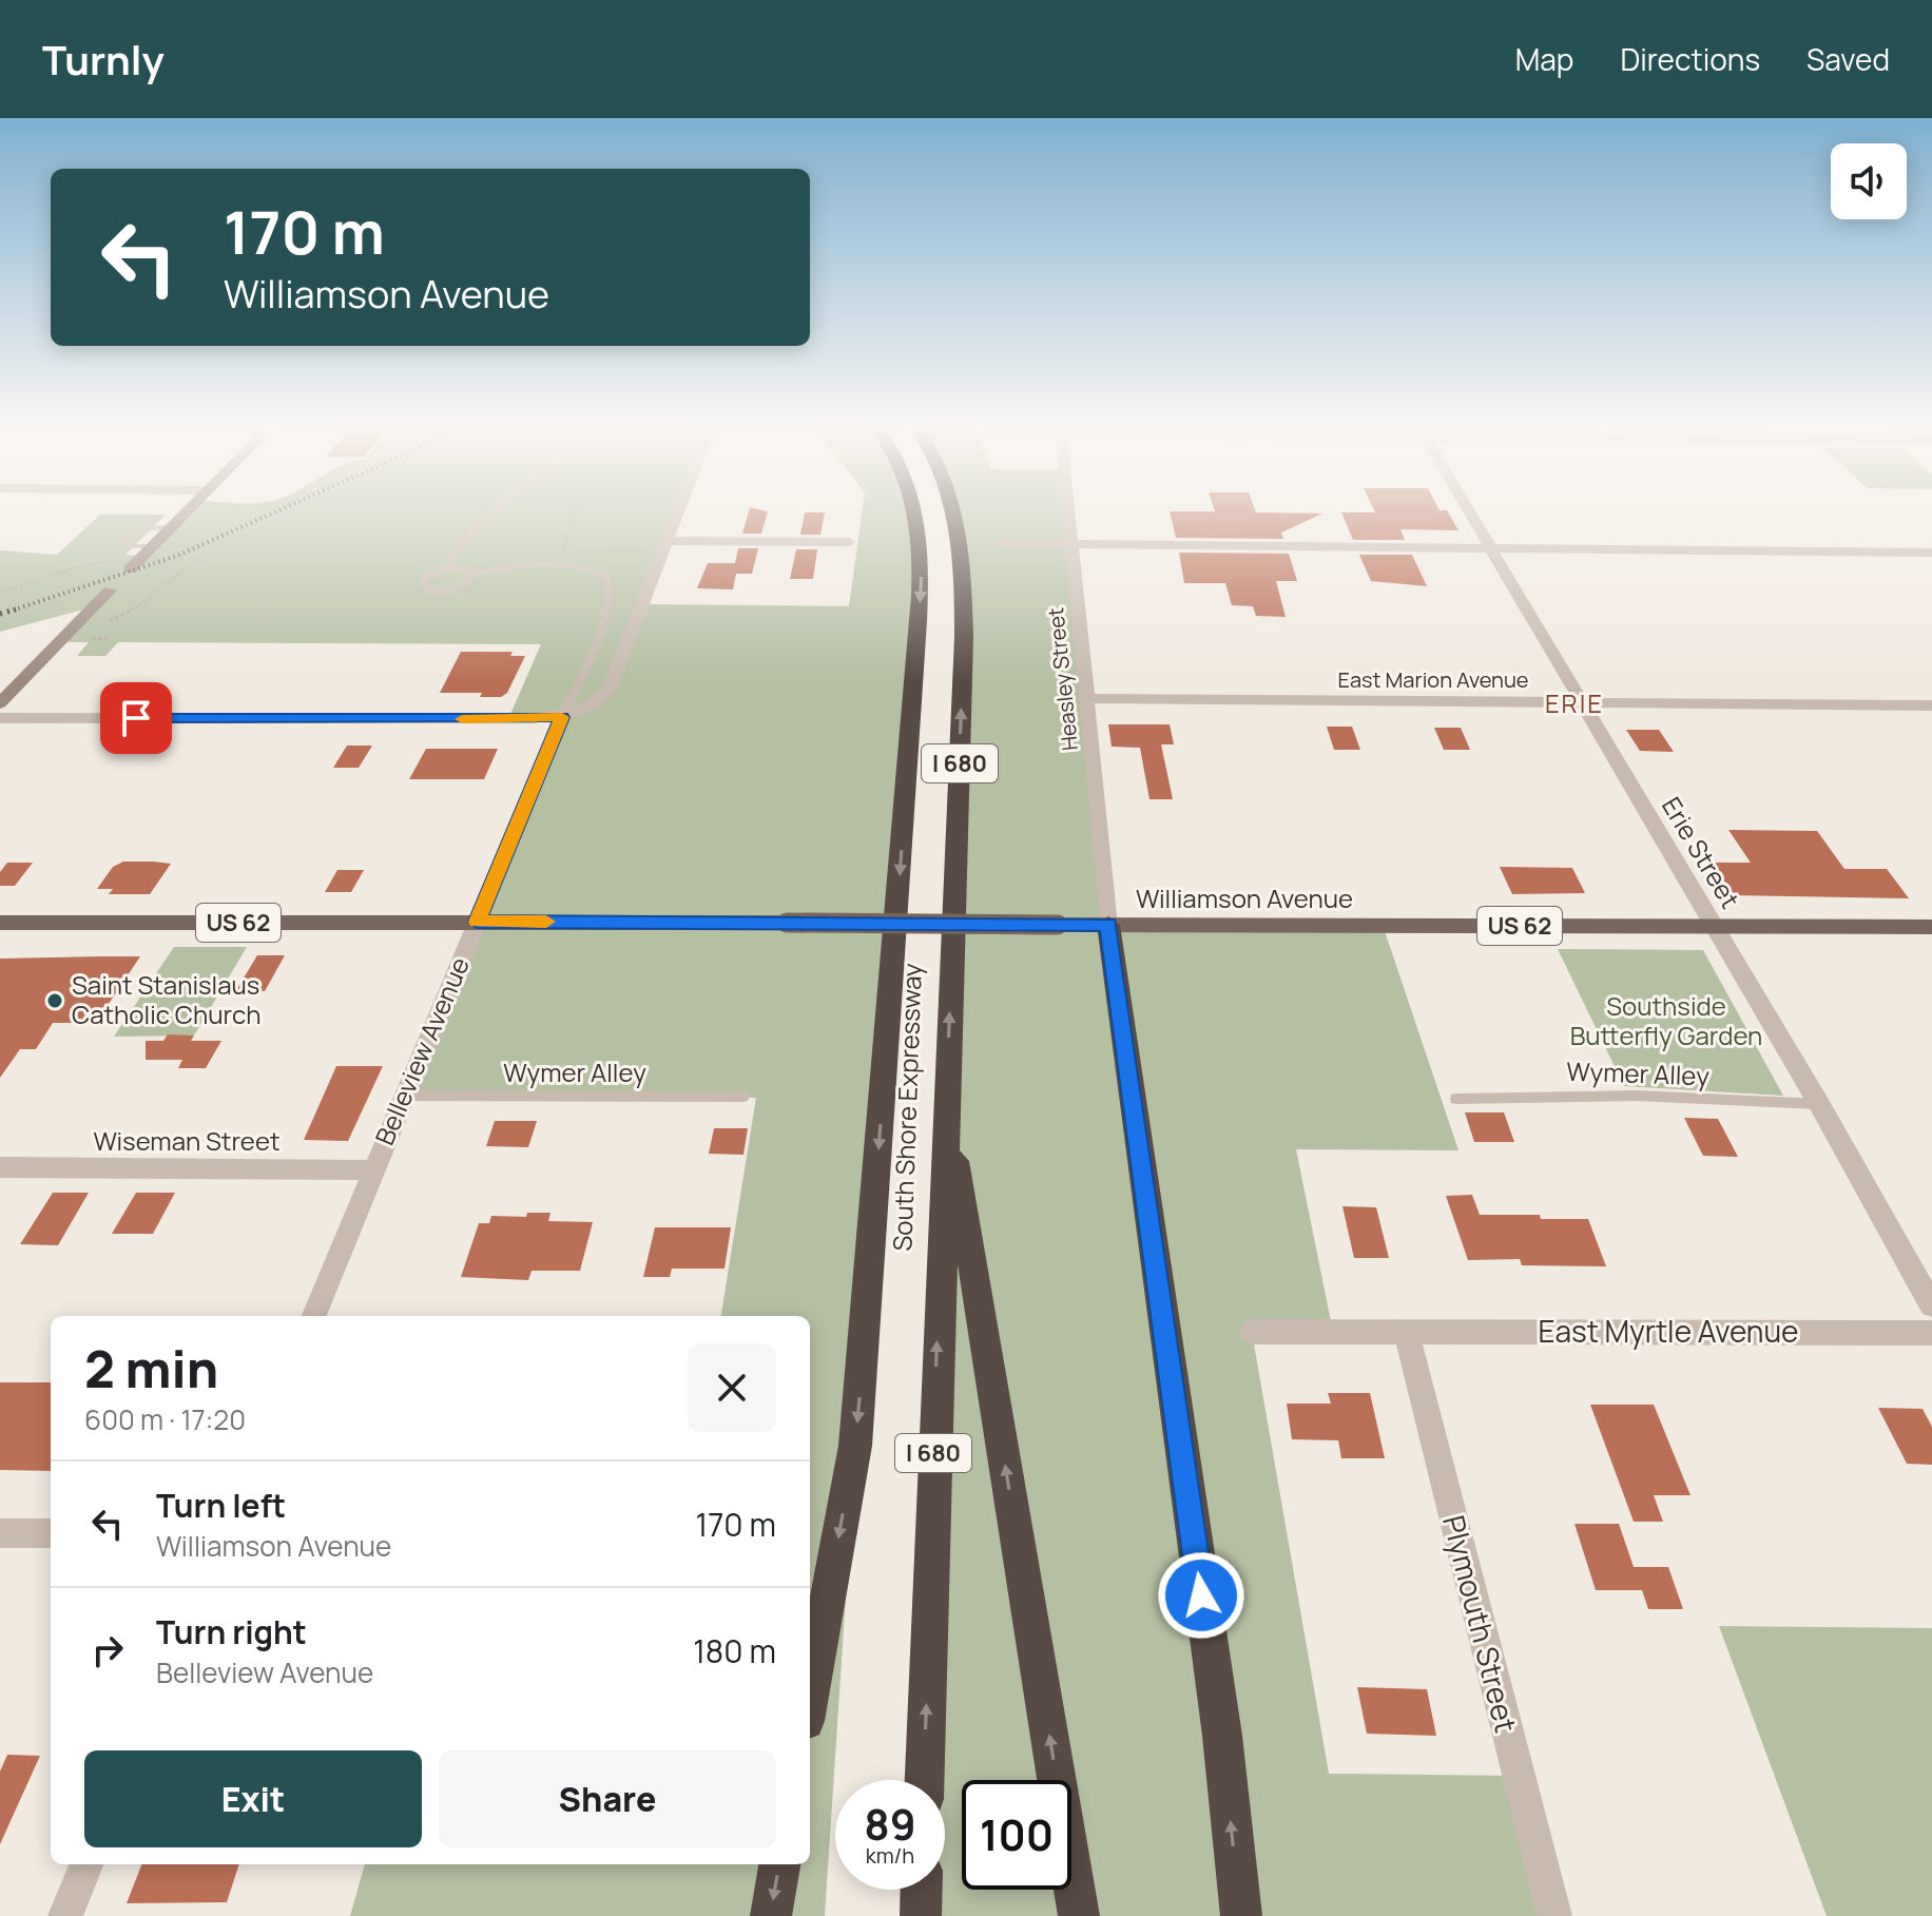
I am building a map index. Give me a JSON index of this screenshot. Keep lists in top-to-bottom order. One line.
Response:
{"streets":{"highway":["I 680","South Shore Expressway"],"main road":["Williamson Avenue","US 62"],"street":["Heasley Street","East Marion Avenue","Erie Street","Belleview Avenue","Wiseman Street","East Myrtle Avenue","Plymouth Street"],"lane":["Wymer Alley"]},"crossings":[["Heasley Street","East Marion Avenue"],["Heasley Street","Williamson Avenue"],["East Marion Avenue","Erie Street"],["Erie Street","Williamson Avenue"],["Erie Street","Wymer Alley"],["Williamson Avenue","Belleview Avenue"],["Belleview Avenue","Wymer Alley"],["Belleview Avenue","Wiseman Street"],["East Myrtle Avenue","Plymouth Street"]],"districts":["ERIE"],"parks":["Southside Butterfly Garden"],"places":["Saint Stanislaus Catholic Church"],"page":{"header":"Turnly","nav":["Map","Directions","Saved"],"turn":["170 m","Williamson Avenue"],"heading":["2 min","600 m · 17:20"],"list":[{"name":"Turn left","note":"Williamson Avenue","value":"170 m"},{"name":"Turn right","note":"Belleview Avenue","value":"180 m"}],"buttons":["Exit","Share"],"speed":"89 km/h","limit":"100"}}
